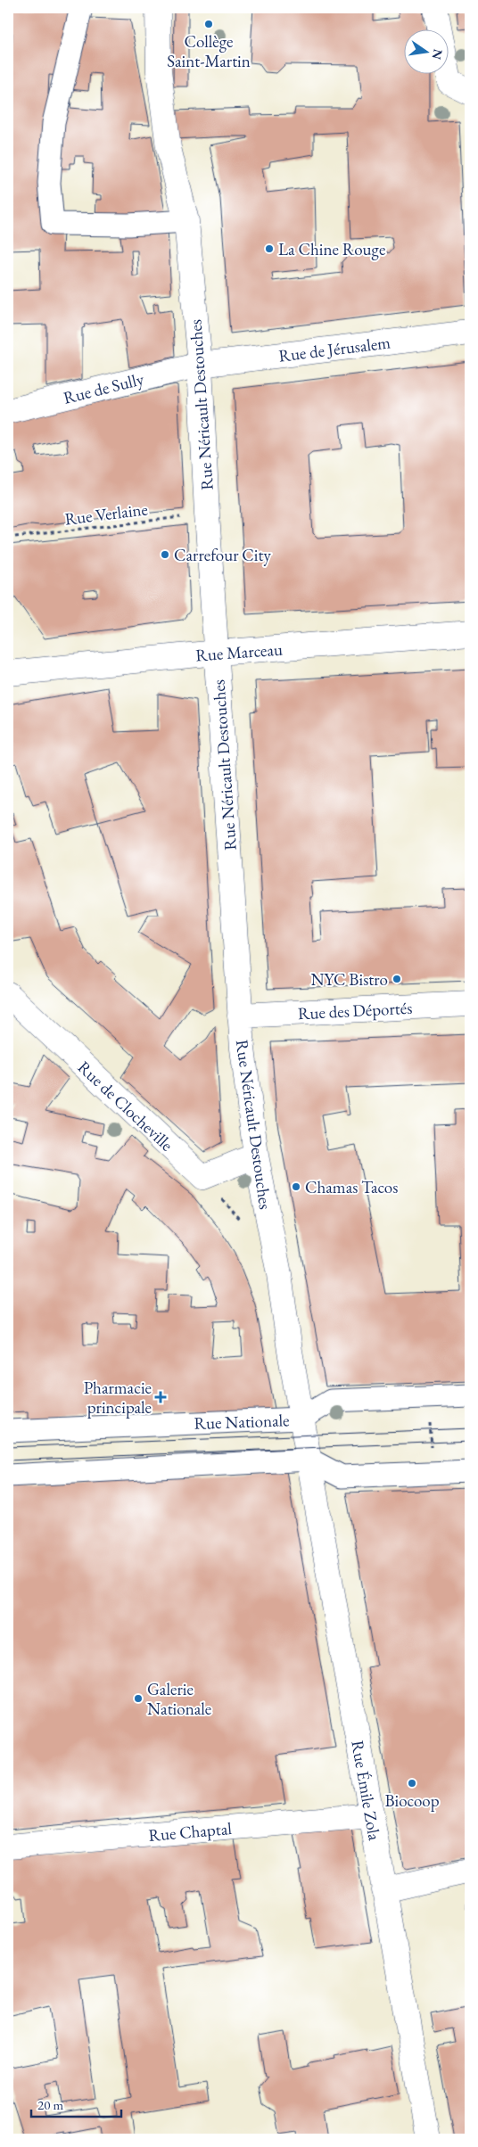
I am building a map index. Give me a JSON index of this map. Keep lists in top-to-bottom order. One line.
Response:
{"streets":{"street":["Rue de Jérusalem","Rue de Sully","Rue Néricault Destouches","Rue Marceau","Rue des Déportés","Rue de Clocheville","Rue Nationale","Rue Émile Zola","Rue Chaptal"],"path":["Rue Verlaine"]},"crossings":[["Rue de Jérusalem","Rue de Sully"],["Rue de Jérusalem","Rue Néricault Destouches"],["Rue de Sully","Rue Néricault Destouches"],["Rue Néricault Destouches","Rue Verlaine"],["Rue Néricault Destouches","Rue Marceau"],["Rue Néricault Destouches","Rue des Déportés"],["Rue Néricault Destouches","Rue de Clocheville"],["Rue Néricault Destouches","Rue Nationale"],["Rue Néricault Destouches","Rue Émile Zola"],["Rue Nationale","Rue Émile Zola"],["Rue Émile Zola","Rue Chaptal"]],"places":{"other":["Collège Saint-Martin","La Chine Rouge","Carrefour City","NYC Bistro","Chamas Tacos","Galerie Nationale","Biocoop"],"health":["Pharmacie principale"]},"scale_bar":"20 m","north":"right"}
